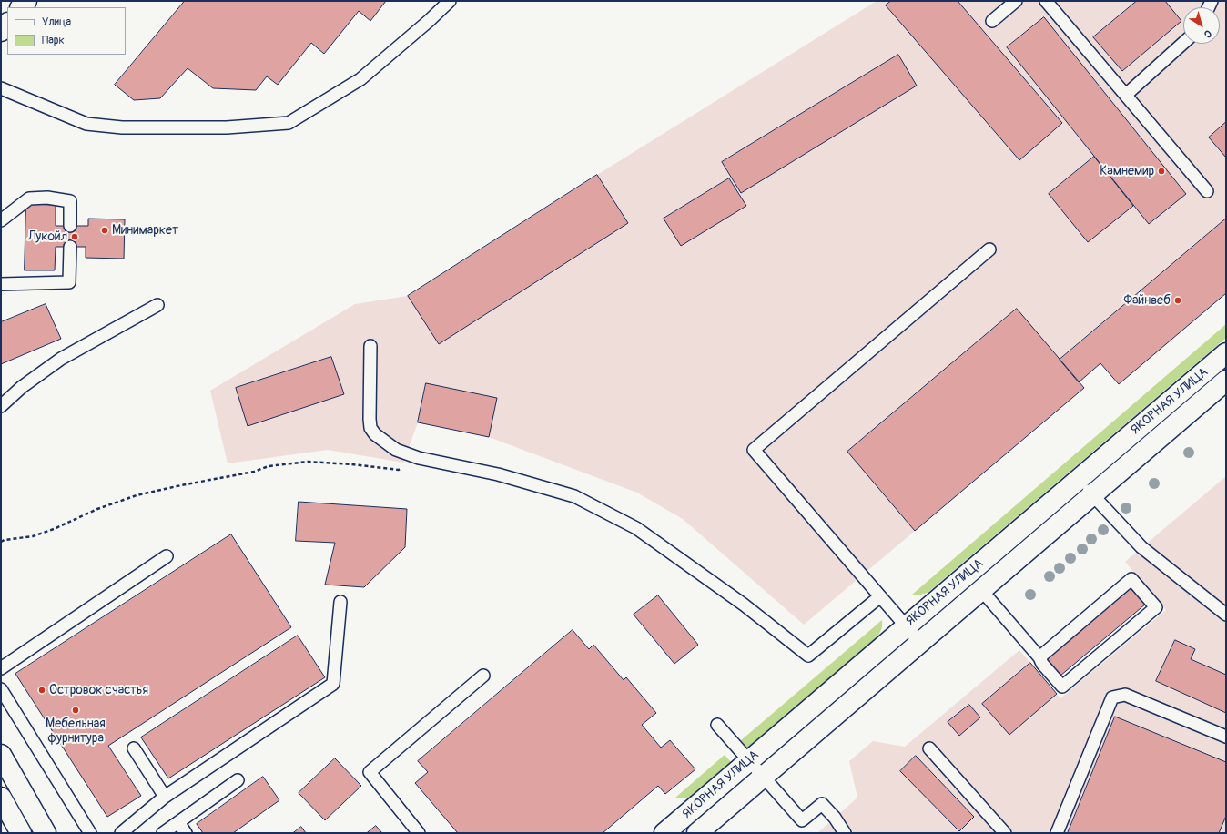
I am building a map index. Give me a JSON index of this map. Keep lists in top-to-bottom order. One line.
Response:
{"streets":{"street":["ЯКОРНАЯ УЛИЦА"]},"places":["Камнемир","Минимаркет","Лукойл","Файнвеб","Островок счастья","Мебельная фурнитура"],"legend":["Улица","Парк"],"north":"bottom right"}
